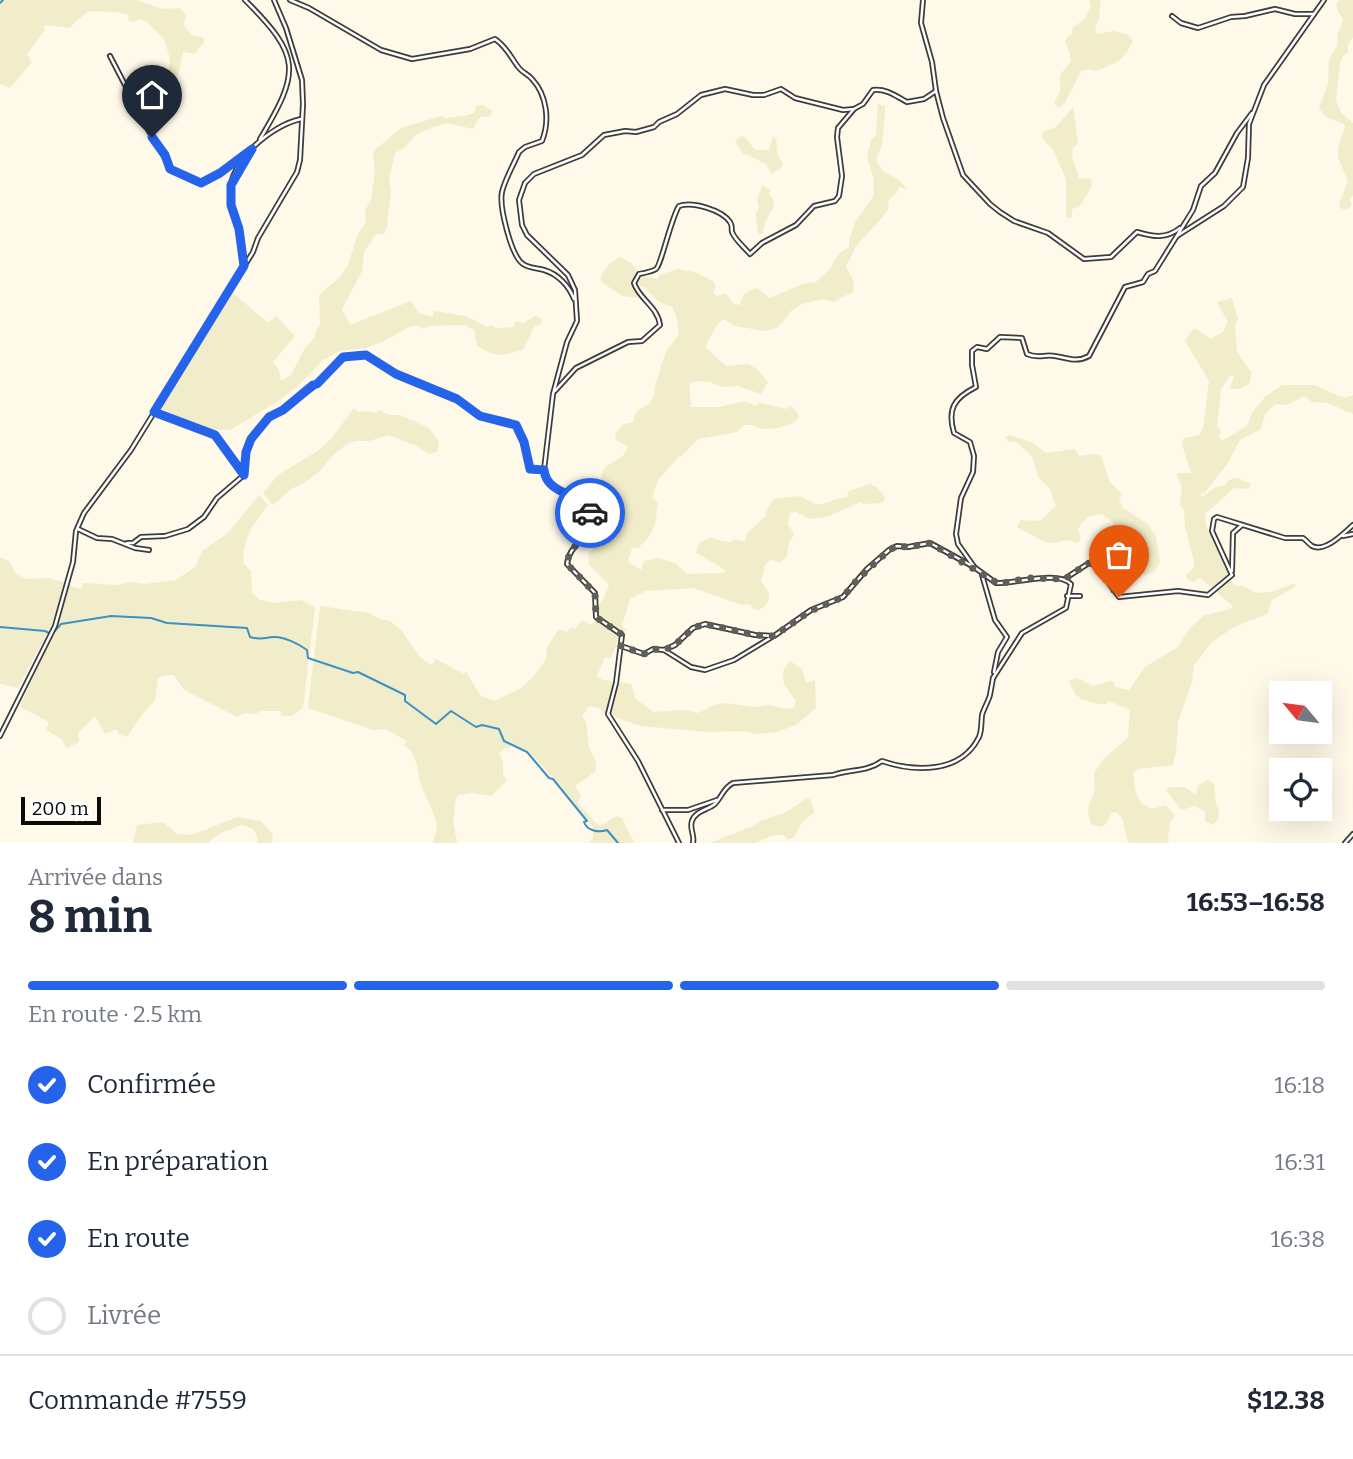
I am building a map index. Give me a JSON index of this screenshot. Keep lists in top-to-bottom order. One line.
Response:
{"scale_bar":"200 m","north":"top left","page":{"scale":"200 m","heading":["8 min","Arrivée dans","16:53–16:58"],"panel":["Commande #7559","$12.38"],"bar":"En route · 2.5 km","list":[["Confirmée","16:18"],["En préparation","16:31"],["En route","16:38"],"Livrée"]}}
